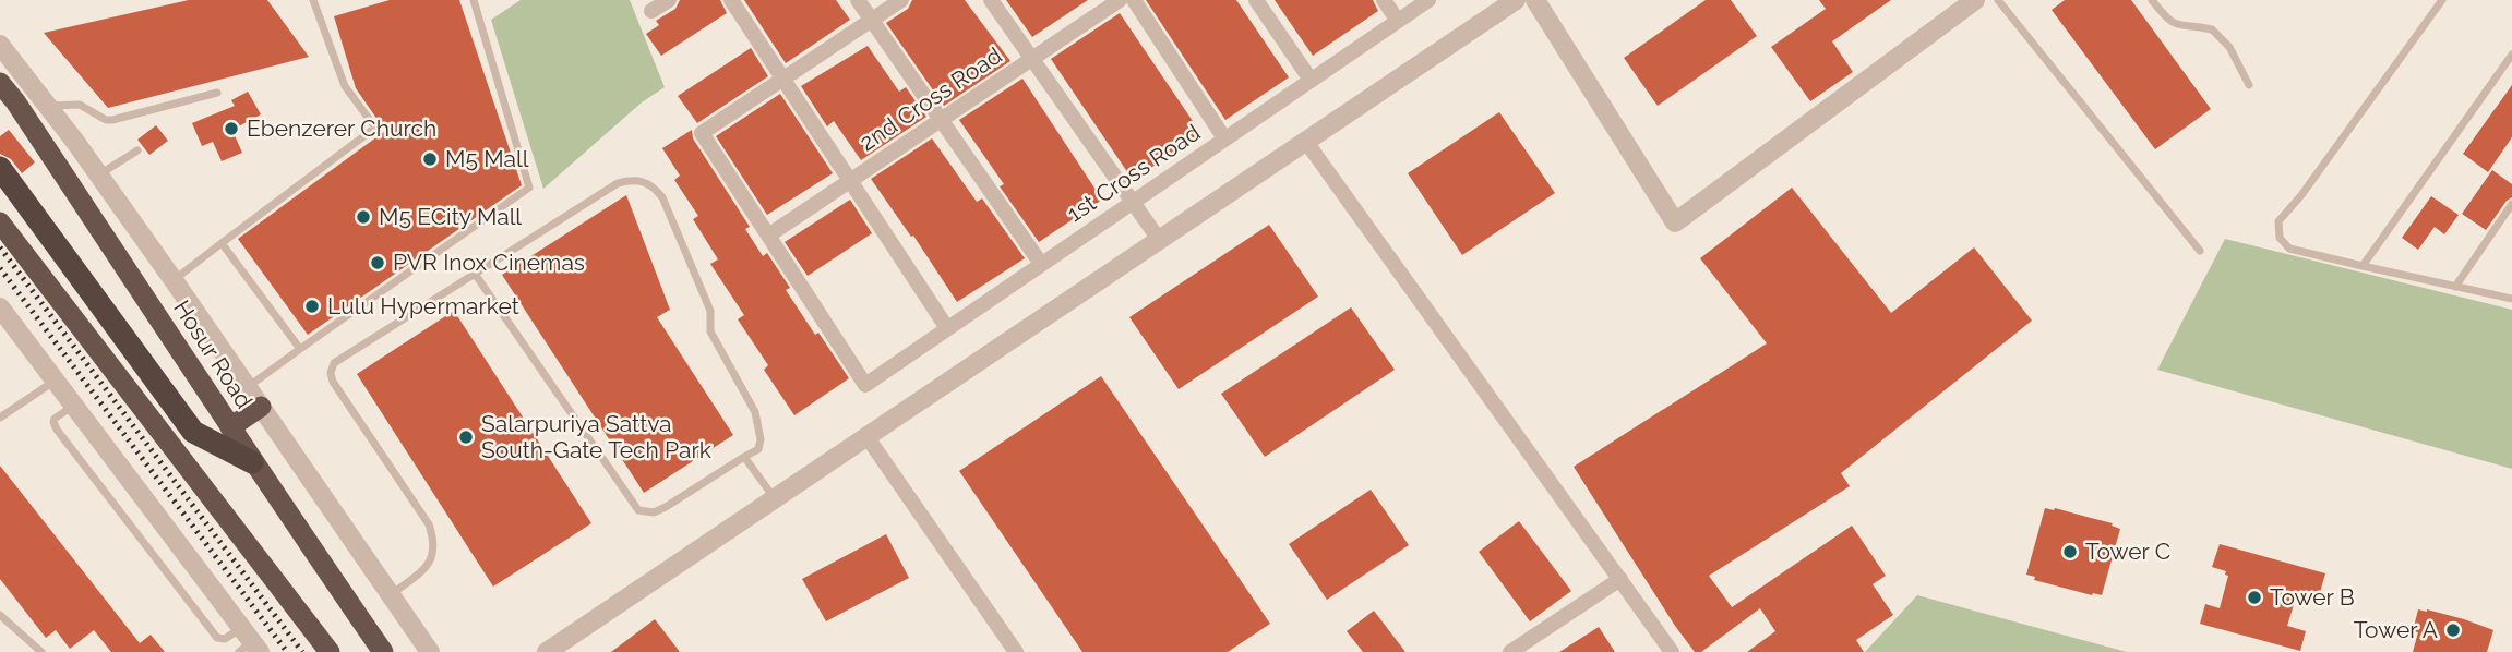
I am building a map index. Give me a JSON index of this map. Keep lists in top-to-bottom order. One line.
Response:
{"streets":{"highway":["Hosur Road"],"street":["2nd Cross Road","1st Cross Road"]},"crossings":[["2nd Cross Road","1st Cross Road"]],"places":["Ebenzerer Church","M5 Mall","M5 ECity Mall","PVR Inox Cinemas","Lulu Hypermarket","Salarpuriya Sattva South-Gate Tech Park","Tower C","Tower B","Tower A"]}
